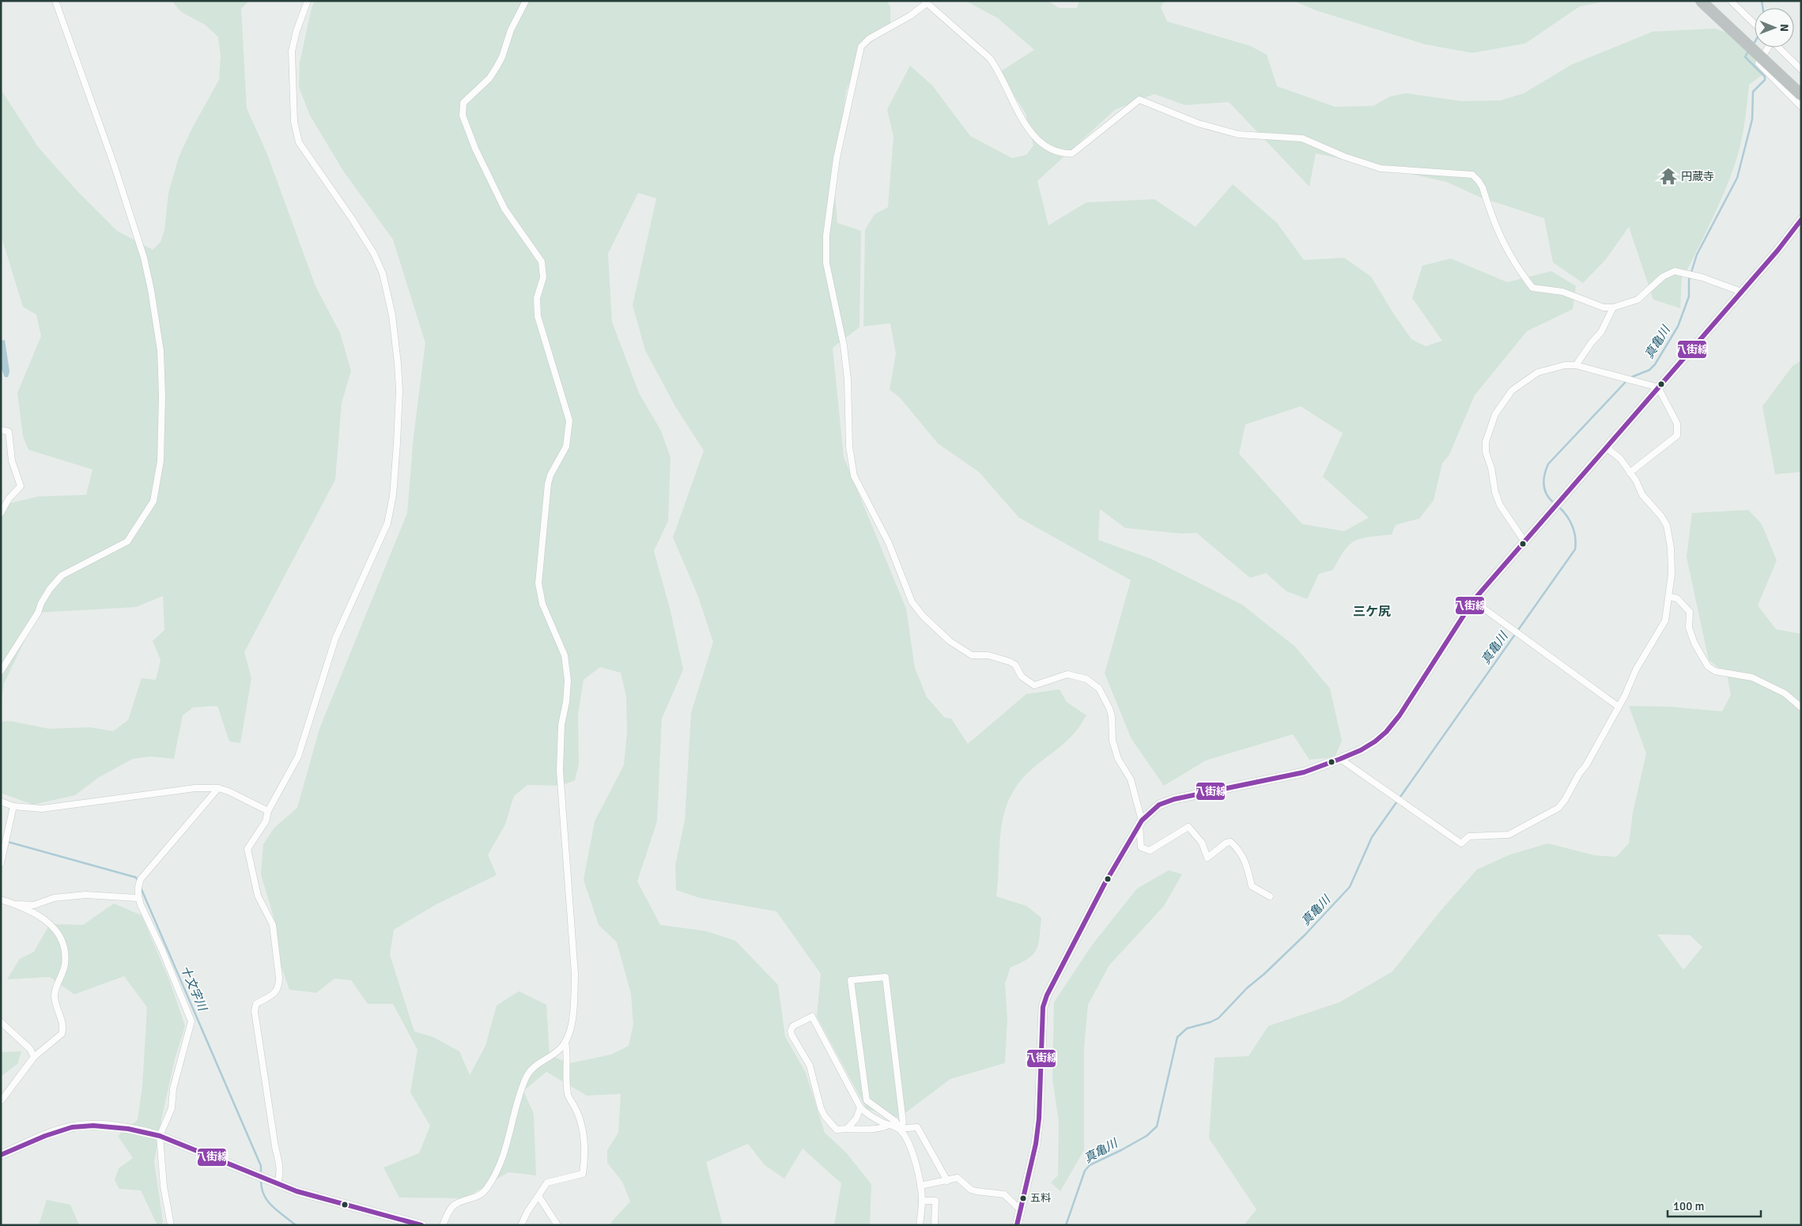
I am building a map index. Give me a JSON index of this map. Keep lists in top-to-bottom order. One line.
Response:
{"districts":["三ケ尻"],"water":["真亀川","十文字川"],"places":{"temple":["円蔵寺"],"other":["五料"]},"lines":["transit line 八街線"],"scale_bar":"100 m","north":"right"}
